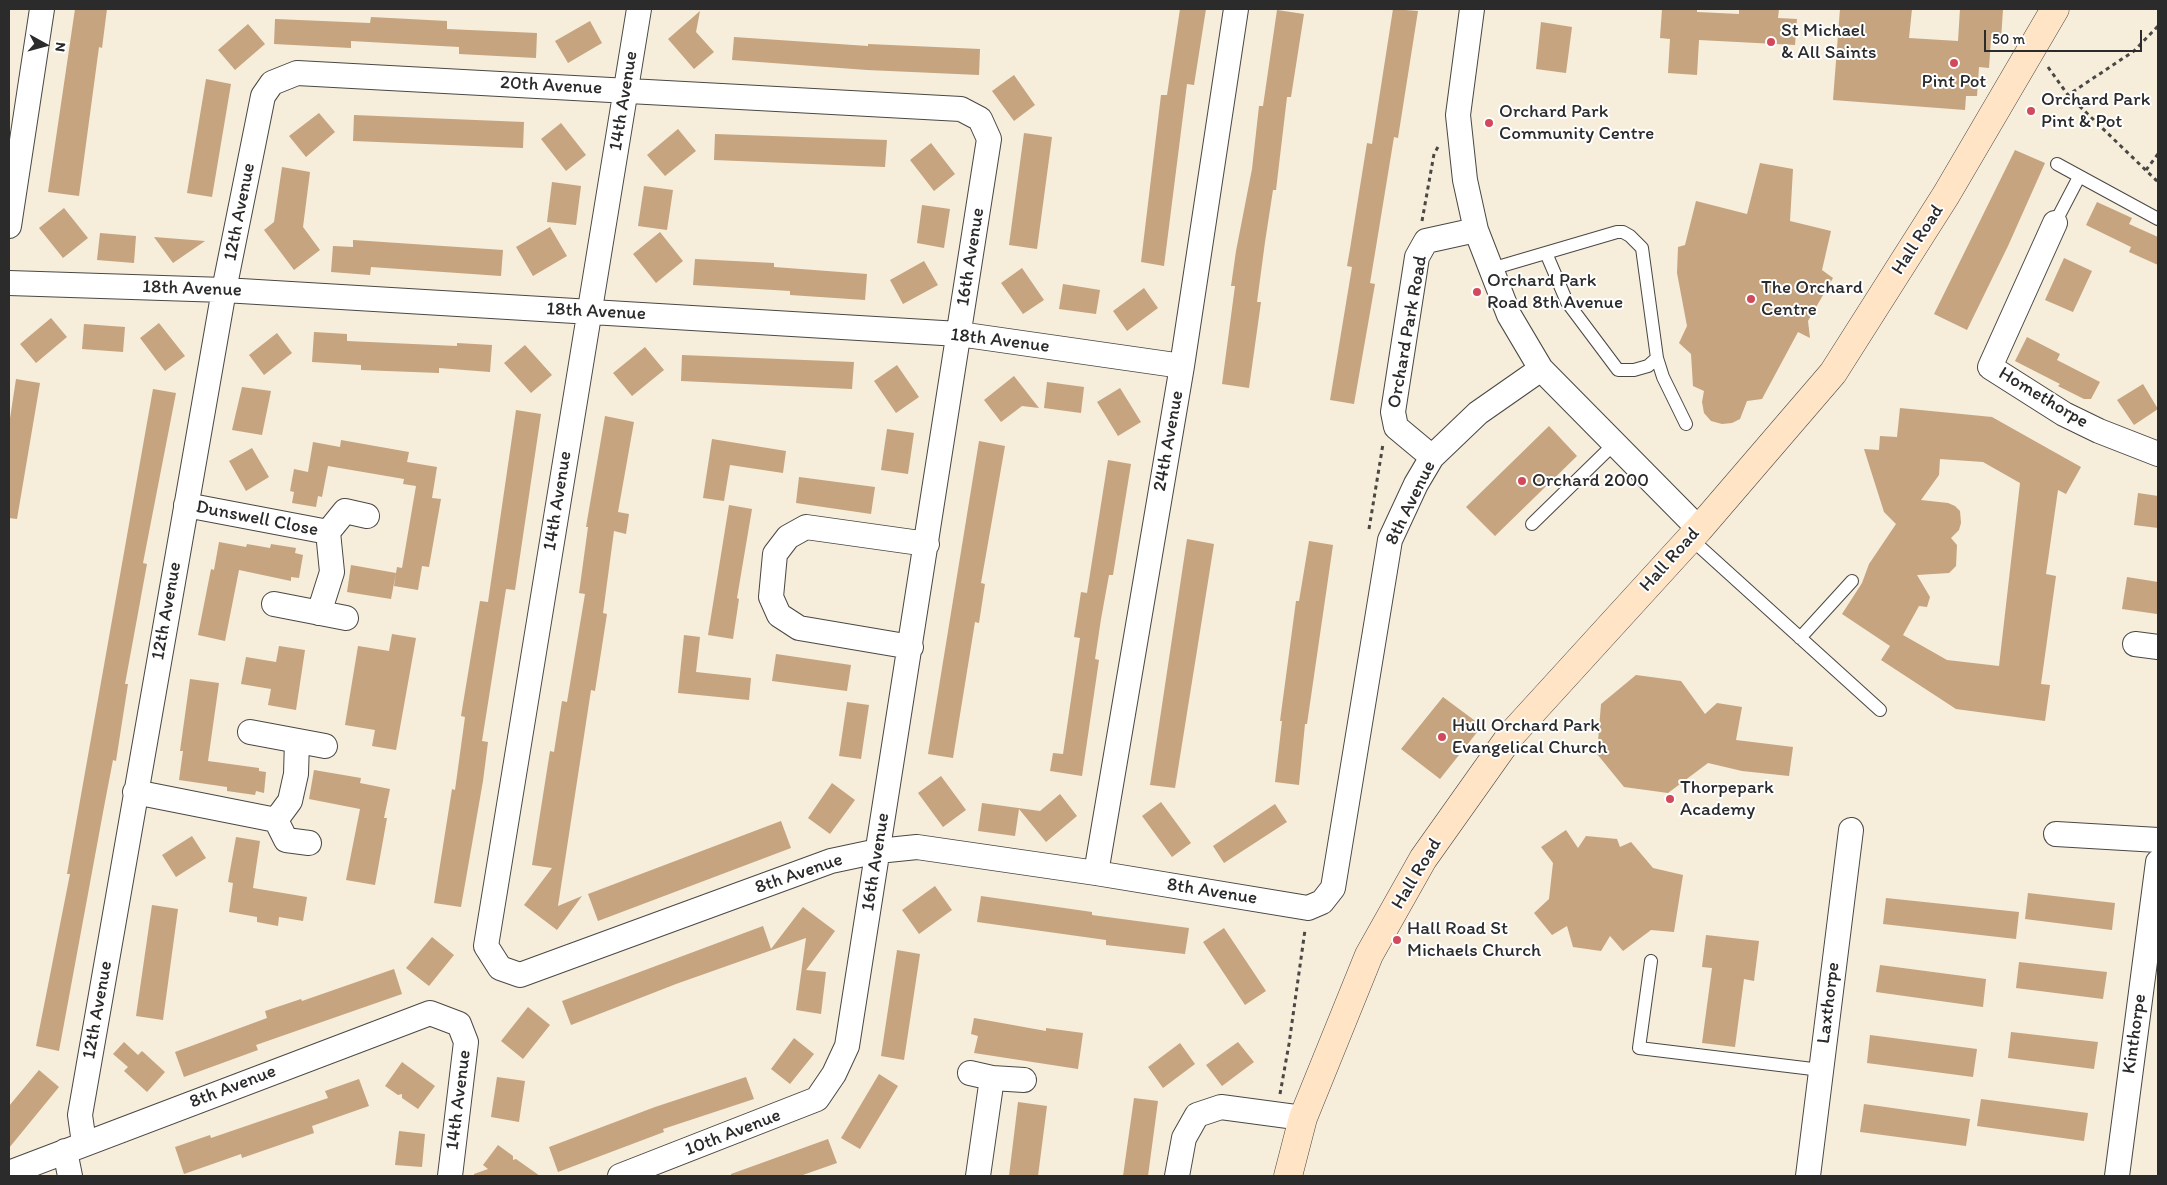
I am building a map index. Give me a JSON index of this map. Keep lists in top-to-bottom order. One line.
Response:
{"streets":{"street":["20th Avenue","14th Avenue","12th Avenue","Hall Road","16th Avenue","18th Avenue","Orchard Park Road","Homethorpe","24th Avenue","8th Avenue","Dunswell Close","Laxthorpe","Kinthorpe","10th Avenue"]},"crossings":[["20th Avenue","14th Avenue"],["20th Avenue","12th Avenue"],["20th Avenue","16th Avenue"],["14th Avenue","18th Avenue"],["14th Avenue","8th Avenue"],["12th Avenue","18th Avenue"],["12th Avenue","8th Avenue"],["12th Avenue","Dunswell Close"],["16th Avenue","18th Avenue"],["16th Avenue","8th Avenue"],["16th Avenue","10th Avenue"],["18th Avenue","24th Avenue"],["Orchard Park Road","8th Avenue"],["24th Avenue","8th Avenue"]],"places":["St Michael & All Saints","Pint Pot","Orchard Park Pint & Pot","Orchard Park Community Centre","Orchard Park Road 8th Avenue","The Orchard Centre","Orchard 2000","Hull Orchard Park Evangelical Church","Thorpepark Academy","Hall Road St Michaels Church"],"scale_bar":"50 m","north":"right"}
